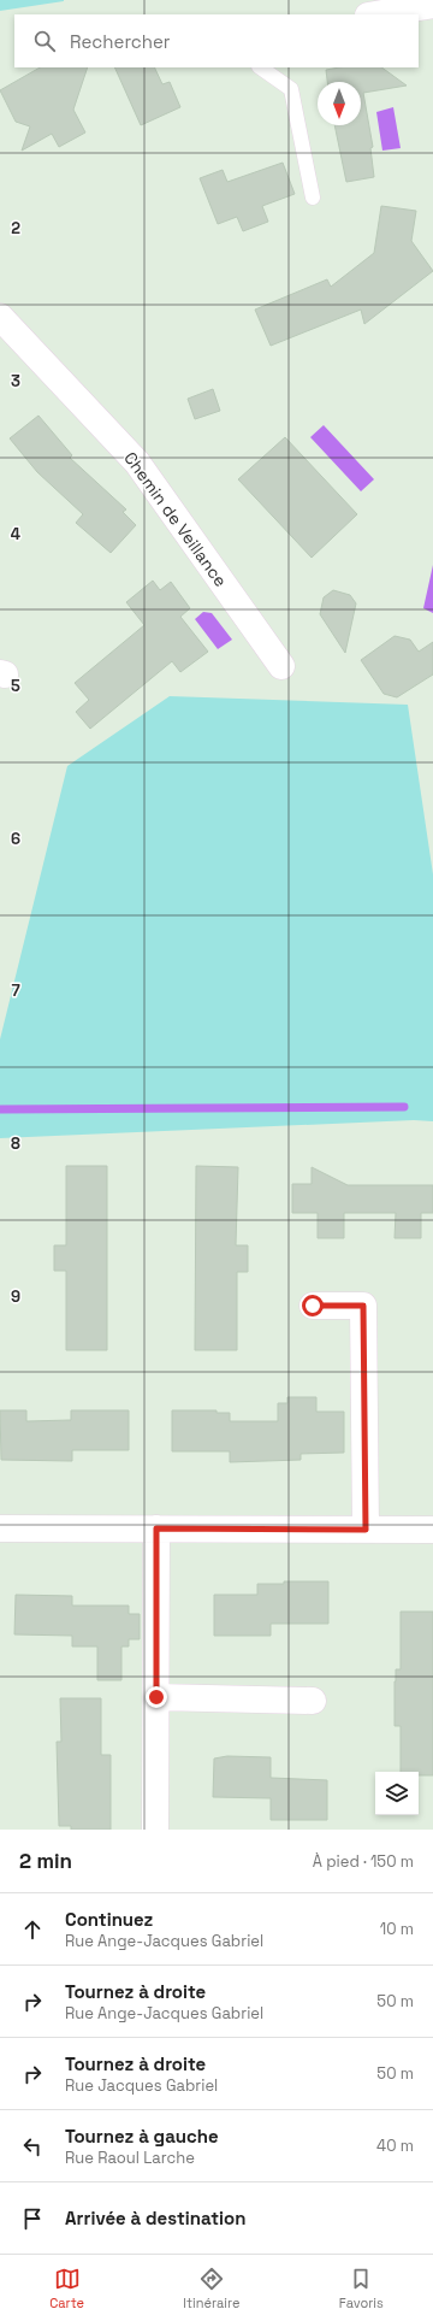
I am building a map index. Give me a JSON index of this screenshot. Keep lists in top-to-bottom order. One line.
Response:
{"streets":{"street":["Chemin de Veillance"]},"north":"bottom","page":{"search":"Rechercher","heading":["2 min","À pied · 150 m"],"list":[["Continuez","Rue Ange-Jacques Gabriel","10 m"],["Tournez à droite","Rue Ange-Jacques Gabriel","50 m"],["Tournez à droite","Rue Jacques Gabriel","50 m"],["Tournez à gauche","Rue Raoul Larche","40 m"],"Arrivée à destination"],"nav":["Carte","Itinéraire","Favoris"]},"grid":{"rows":["2","3","4","5","6","7","8","9"]}}
